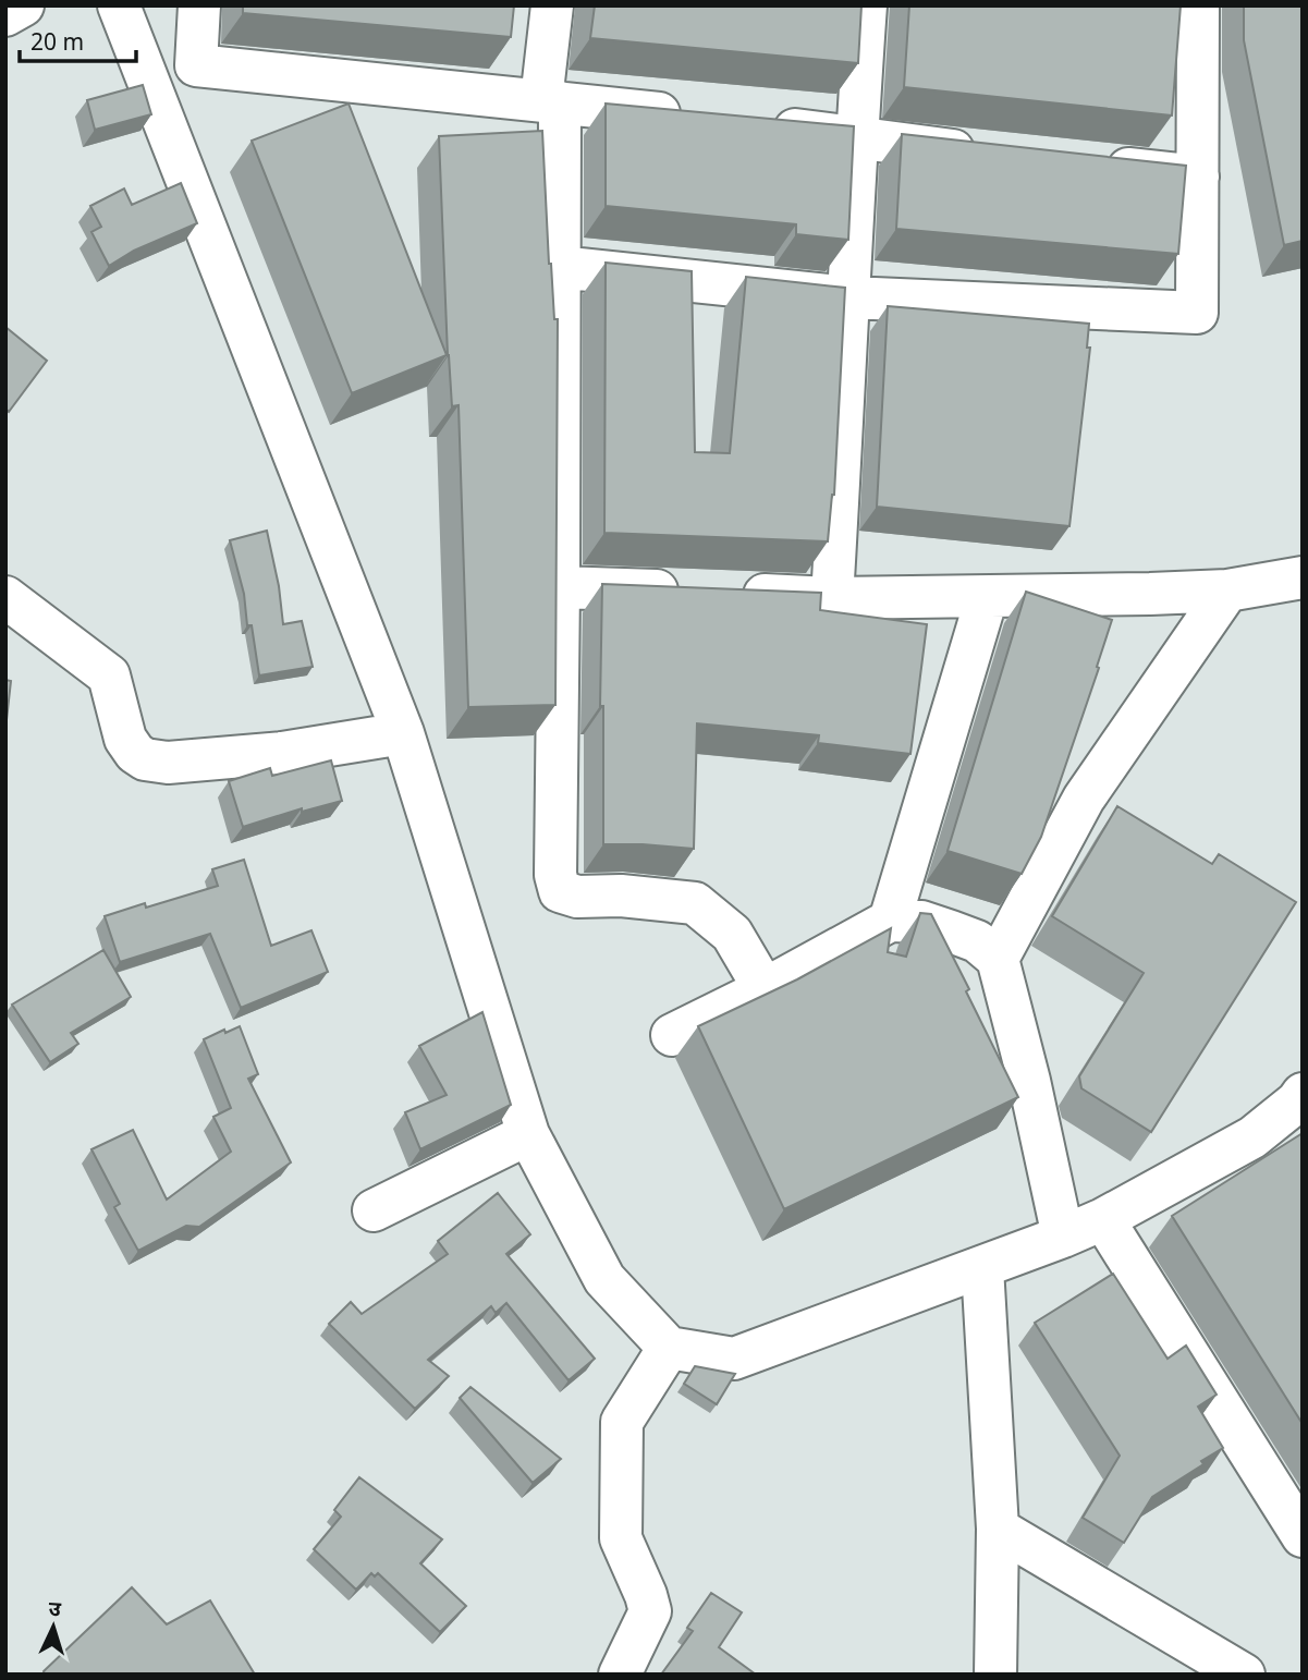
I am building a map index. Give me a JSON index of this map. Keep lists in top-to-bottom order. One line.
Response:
{"scale_bar":"20 m","north":"top"}
